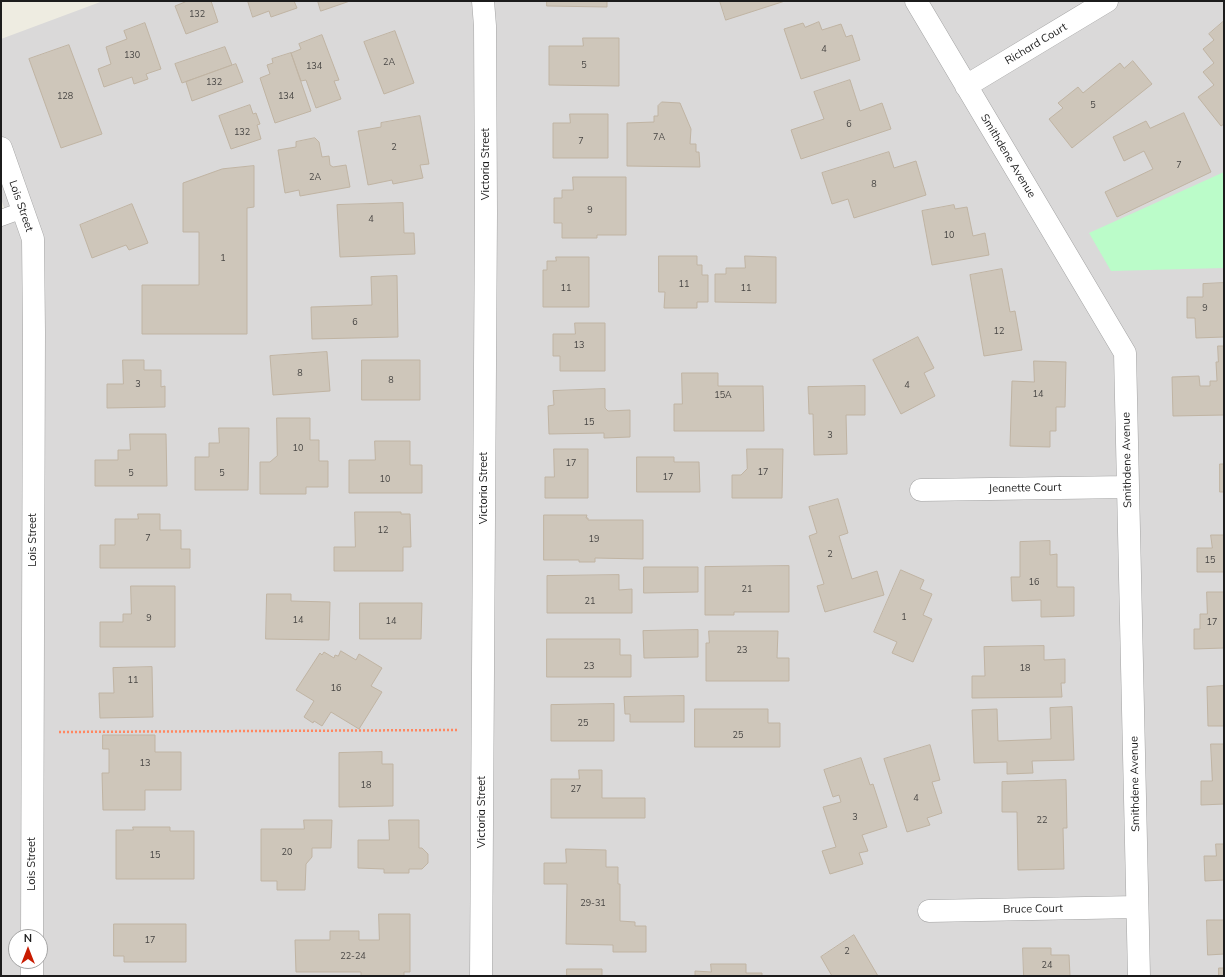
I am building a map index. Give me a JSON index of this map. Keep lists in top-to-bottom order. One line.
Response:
{"streets":{"street":["Richard Court","Smithdene Avenue","Victoria Street","Lois Street","Jeanette Court","Bruce Court"]},"crossings":[["Richard Court","Smithdene Avenue"],["Smithdene Avenue","Jeanette Court"],["Smithdene Avenue","Bruce Court"]],"house_numbers":["132","4","130","2A","5","134","132","128","134","5","6","132","7A","7","2","7","2A","8","9","4","10","1","11","11","11","9","6","12","13","8","8","3","4","14","15A","15","3","10","17","17","5","5","17","10","12","7","19","2","15","16","21","21","1","9","14","14","17","23","23","18","11","16","25","25","13","18","27","4","3","22","20","15","29-31","17","2","22-24","24"],"north":"top"}
